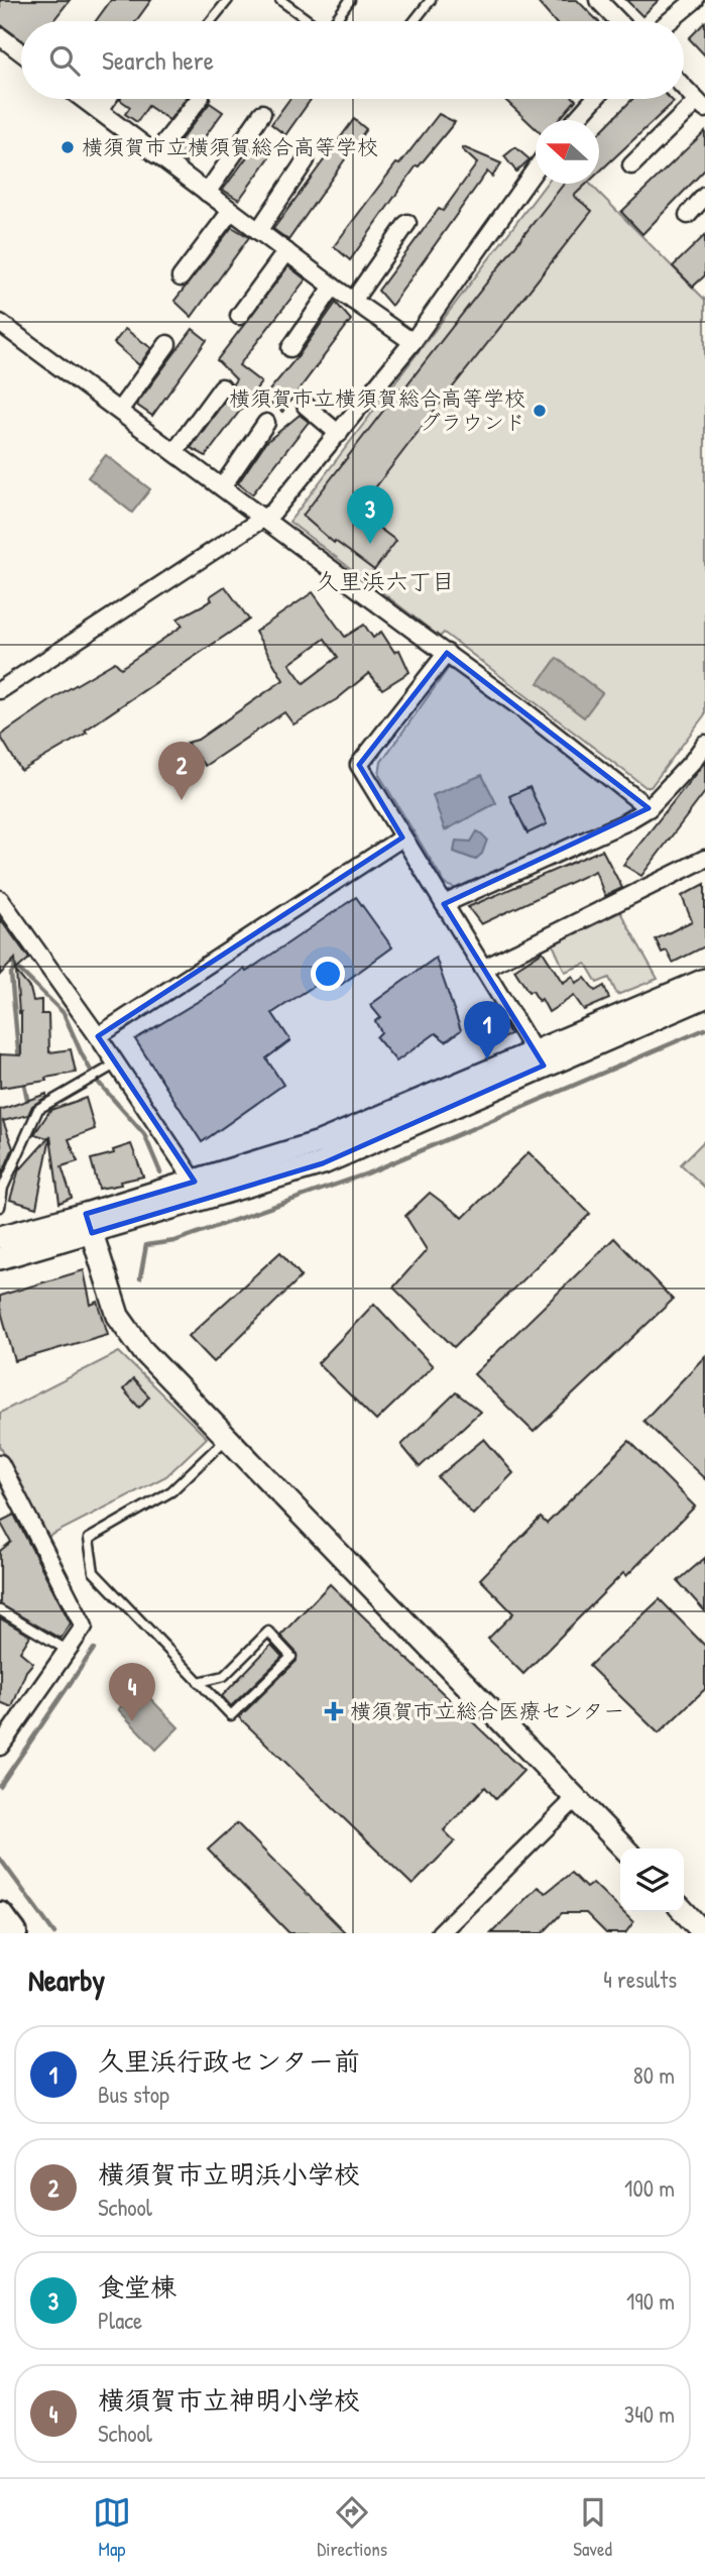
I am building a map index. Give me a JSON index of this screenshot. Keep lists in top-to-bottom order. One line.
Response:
{"districts":["久里浜六丁目"],"places":{"other":["横須賀市立横須賀総合高等学校","横須賀市立横須賀総合高等学校 グラウンド"],"health":["横須賀市立総合医療センター"]},"north":"left","page":{"search":"Search here","pins":["3","2","1","4"],"heading":["Nearby","4 results"],"list":[{"mark":"1","name":"久里浜行政センター前","note":"Bus stop","value":"80 m"},{"mark":"2","name":"横須賀市立明浜小学校","note":"School","value":"100 m"},{"mark":"3","name":"食堂棟","note":"Place","value":"190 m"},{"mark":"4","name":"横須賀市立神明小学校","note":"School","value":"340 m"}],"nav":["Map","Directions","Saved"]}}
